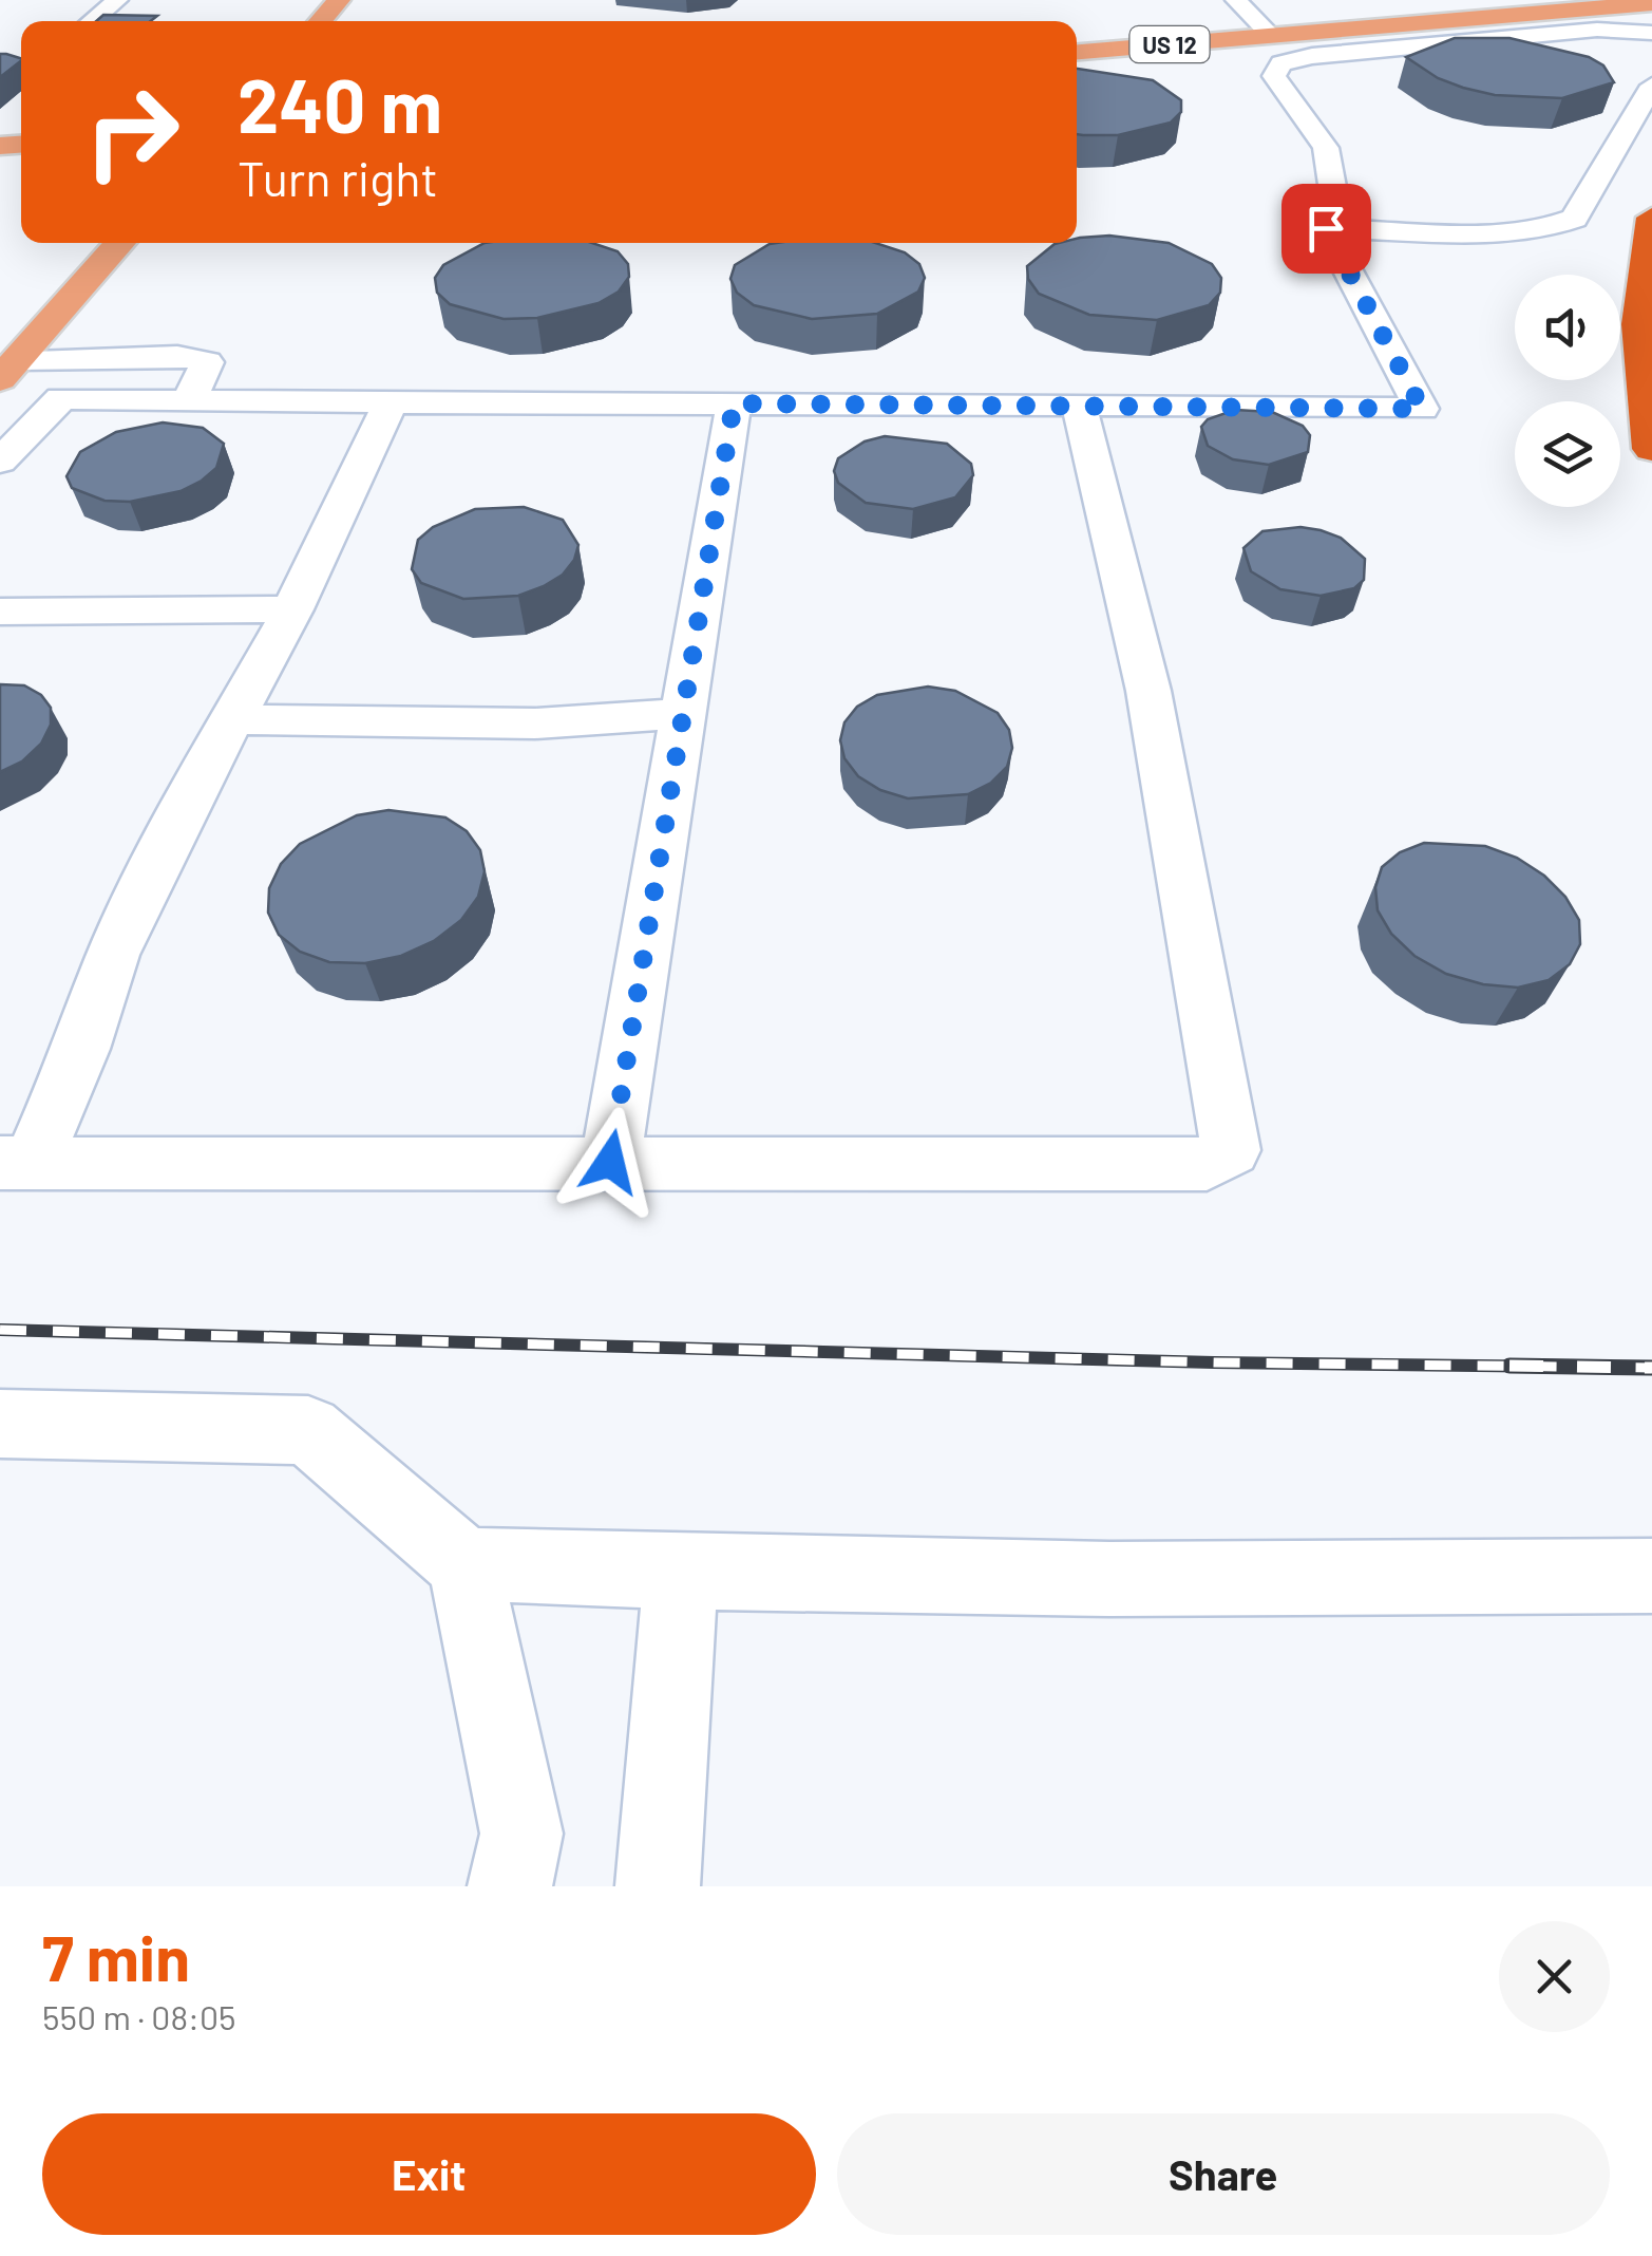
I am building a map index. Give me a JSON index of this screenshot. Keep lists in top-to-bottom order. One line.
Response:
{"streets":{"main road":["US 12"]},"page":{"turn":["240 m","Turn right"],"heading":["7 min","550 m · 08:05"],"buttons":["Exit","Share"]}}
